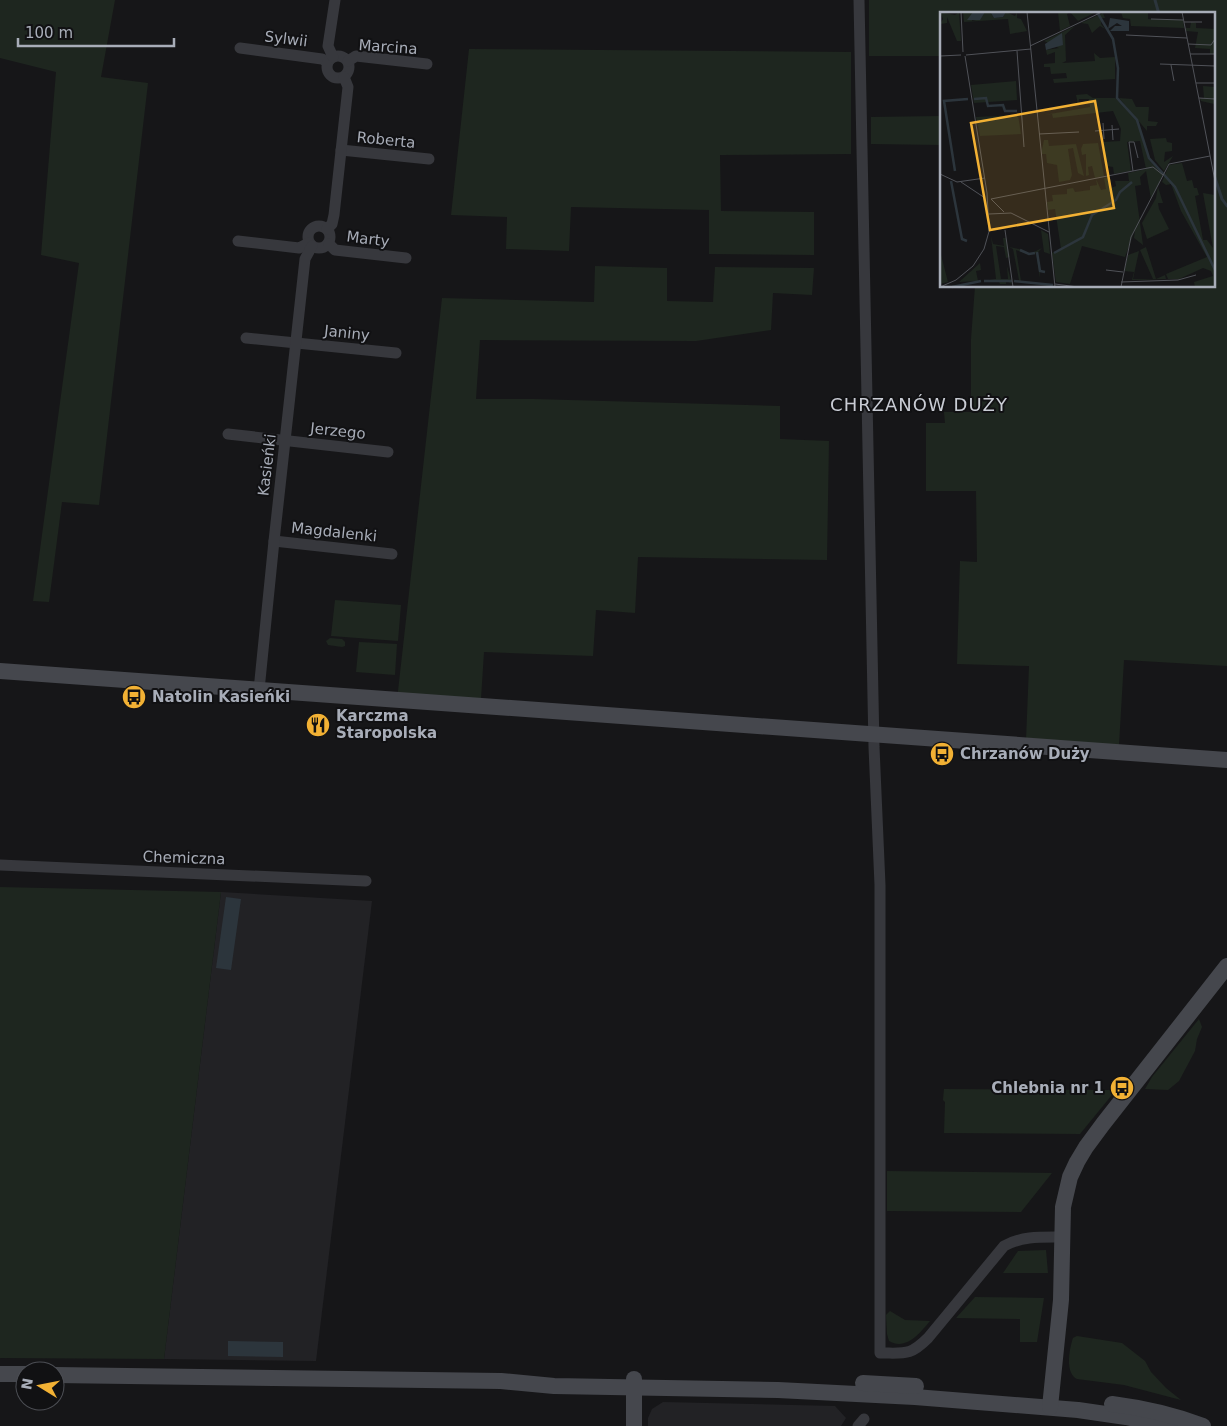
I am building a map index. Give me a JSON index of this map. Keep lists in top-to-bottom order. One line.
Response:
{"streets":{"street":["Sylwii","Marcina","Roberta","Marty","Janiny","Jerzego","Kasieńki","Magdalenki","Chemiczna"]},"crossings":[["Sylwii","Marcina"],["Marty","Kasieńki"],["Janiny","Kasieńki"],["Jerzego","Kasieńki"],["Kasieńki","Magdalenki"]],"districts":["CHRZANÓW DUŻY"],"places":{"bus stop":["Natolin Kasieńki","Chrzanów Duży","Chlebnia nr 1"],"restaurant":["Karczma Staropolska"]},"scale_bar":"100 m","north":"left"}
